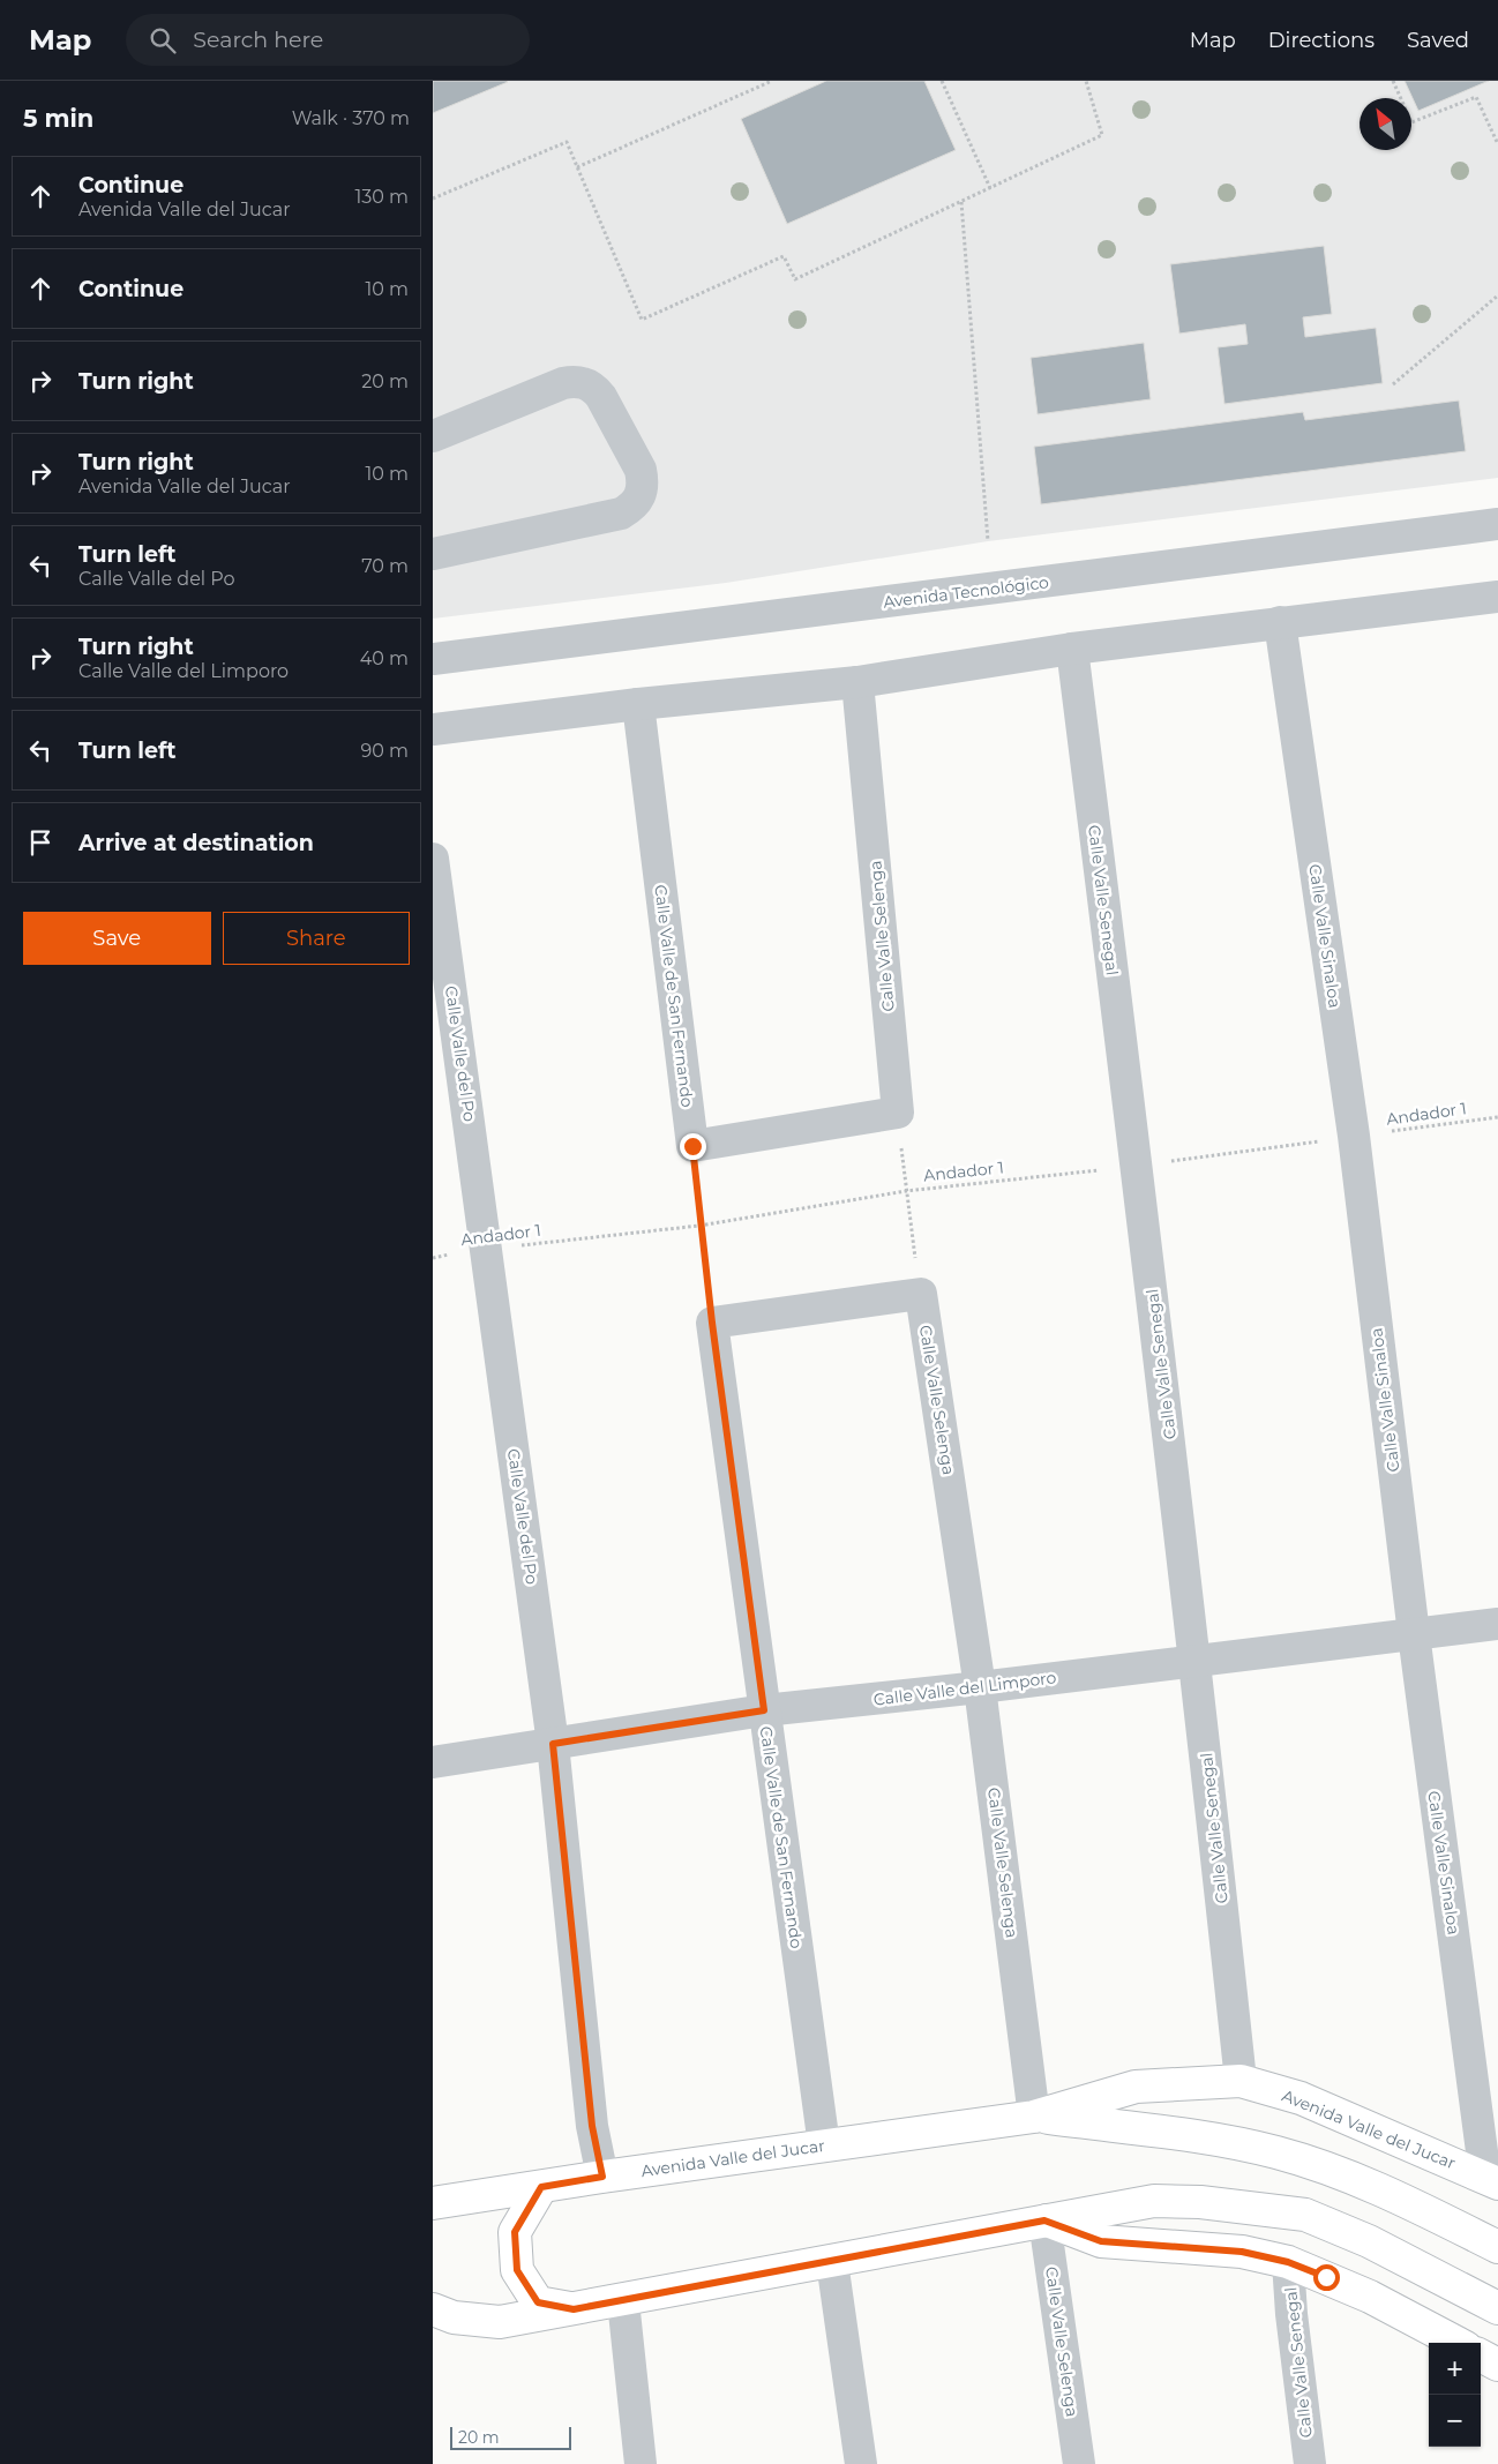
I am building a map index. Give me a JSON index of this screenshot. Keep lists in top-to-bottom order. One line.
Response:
{"streets":{"main road":["Avenida Valle del Jucar"],"street":["Avenida Tecnológico","Calle Valle Senegal","Calle Valle Selenga","Calle Valle Sinaloa","Calle Valle de San Fernando","Calle Valle del Po","Calle Valle del Limporo"],"path":["Andador 1"]},"crossings":[["Calle Valle Senegal","Andador 1"],["Calle Valle Senegal","Calle Valle del Limporo"],["Calle Valle Senegal","Avenida Valle del Jucar"],["Calle Valle Selenga","Calle Valle del Limporo"],["Calle Valle Selenga","Avenida Valle del Jucar"],["Calle Valle Sinaloa","Andador 1"],["Calle Valle Sinaloa","Calle Valle del Limporo"],["Calle Valle Sinaloa","Avenida Valle del Jucar"],["Calle Valle de San Fernando","Calle Valle del Limporo"],["Calle Valle de San Fernando","Avenida Valle del Jucar"],["Calle Valle del Po","Andador 1"],["Calle Valle del Po","Calle Valle del Limporo"],["Calle Valle del Po","Avenida Valle del Jucar"]],"scale_bar":"20 m","north":"top left","page":{"header":"Map","search":"Search here","nav":["Map","Directions","Saved"],"heading":["5 min","Walk · 370 m"],"list":[["Continue","Avenida Valle del Jucar","130 m"],["Continue","10 m"],["Turn right","20 m"],["Turn right","Avenida Valle del Jucar","10 m"],["Turn left","Calle Valle del Po","70 m"],["Turn right","Calle Valle del Limporo","40 m"],["Turn left","90 m"],"Arrive at destination"],"buttons":["Save","Share"],"map_buttons":["+","−"],"scale":"20 m"}}
